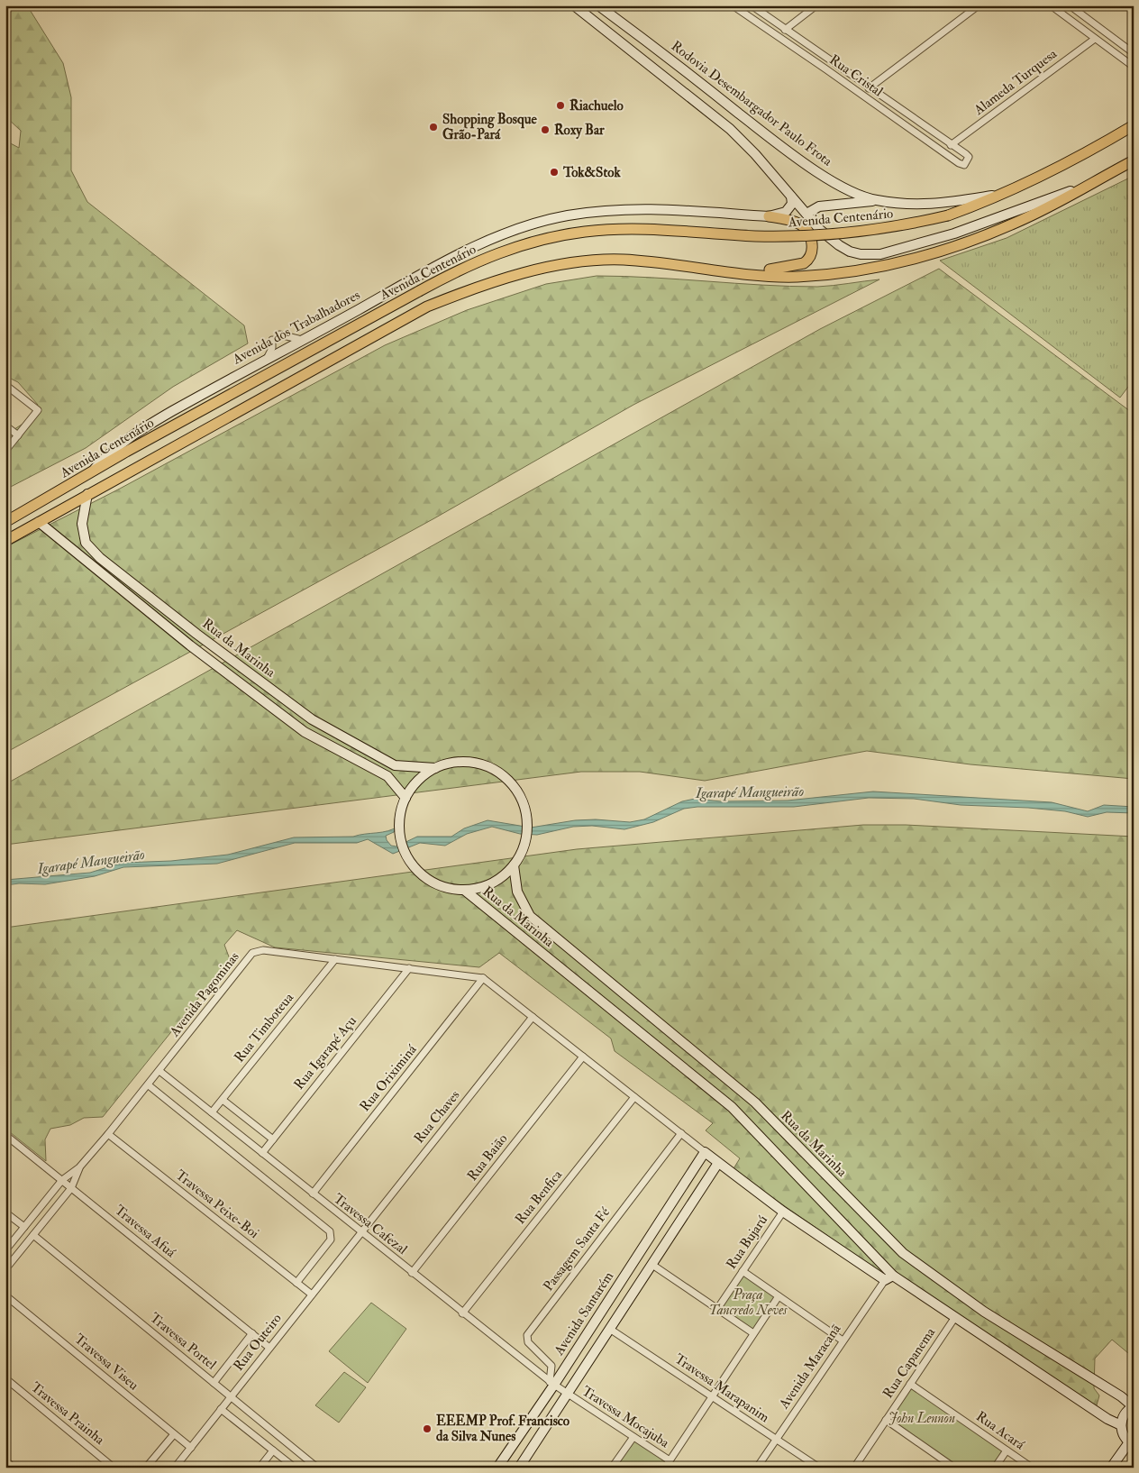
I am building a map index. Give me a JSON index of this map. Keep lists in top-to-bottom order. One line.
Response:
{"streets":{"main road":["Rodovia Desembargador Paulo Frota","Avenida Centenário","Avenida dos Trabalhadores","Rua da Marinha","Avenida Santarém"],"street":["Rua Cristal","Alameda Turquesa","Avenida Pagominas","Rua Timboteua","Rua Igarapé Açu","Rua Oriximiná","Rua Chaves","Rua Baião","Rua Benfica","Travessa Peixe-Boi","Travessa Cafezal","Travessa Afuá","Rua Bujarú","Passagem Santa Fé","Travessa Portel","Rua Outeiro","Travessa Viseu","Rua Capanema","Avenida Maracanã","Travessa Marapanim","Travessa Prainha","Travessa Mocajuba","Rua Acará"]},"crossings":[["Rua Cristal","Alameda Turquesa"],["Rodovia Desembargador Paulo Frota","Avenida Centenário"],["Avenida Centenário","Avenida dos Trabalhadores"],["Rua da Marinha","Avenida Pagominas"],["Rua da Marinha","Rua Oriximiná"],["Rua da Marinha","Rua Chaves"],["Rua da Marinha","Rua Baião"],["Rua da Marinha","Rua Benfica"],["Rua da Marinha","Rua Bujarú"],["Rua da Marinha","Passagem Santa Fé"],["Rua da Marinha","Avenida Santarém"],["Rua da Marinha","Rua Capanema"],["Rua da Marinha","Avenida Maracanã"],["Avenida Pagominas","Rua Timboteua"],["Avenida Pagominas","Rua Igarapé Açu"],["Avenida Pagominas","Rua Oriximiná"],["Avenida Pagominas","Travessa Peixe-Boi"],["Avenida Pagominas","Travessa Cafezal"],["Avenida Pagominas","Travessa Afuá"],["Avenida Pagominas","Travessa Portel"],["Rua Timboteua","Travessa Cafezal"],["Rua Igarapé Açu","Travessa Cafezal"],["Rua Oriximiná","Travessa Cafezal"],["Rua Chaves","Travessa Cafezal"],["Rua Chaves","Rua Outeiro"],["Rua Baião","Travessa Cafezal"],["Rua Benfica","Travessa Cafezal"],["Travessa Peixe-Boi","Rua Outeiro"],["Travessa Cafezal","Passagem Santa Fé"],["Travessa Cafezal","Avenida Santarém"],["Travessa Cafezal","Rua Outeiro"],["Travessa Cafezal","Travessa Mocajuba"],["Travessa Afuá","Rua Outeiro"],["Passagem Santa Fé","Avenida Santarém"],["Travessa Portel","Rua Outeiro"],["Rua Outeiro","Travessa Viseu"],["Rua Capanema","Rua Acará"],["Avenida Maracanã","Travessa Marapanim"]],"water":["Igarapé Mangueirão"],"parks":["Praça Tancredo Neves","John Lennon"],"places":["Riachuelo","Shopping Bosque Grão-Pará","Roxy Bar","Tok&Stok","EEEMP Prof. Francisco da Silva Nunes"]}
